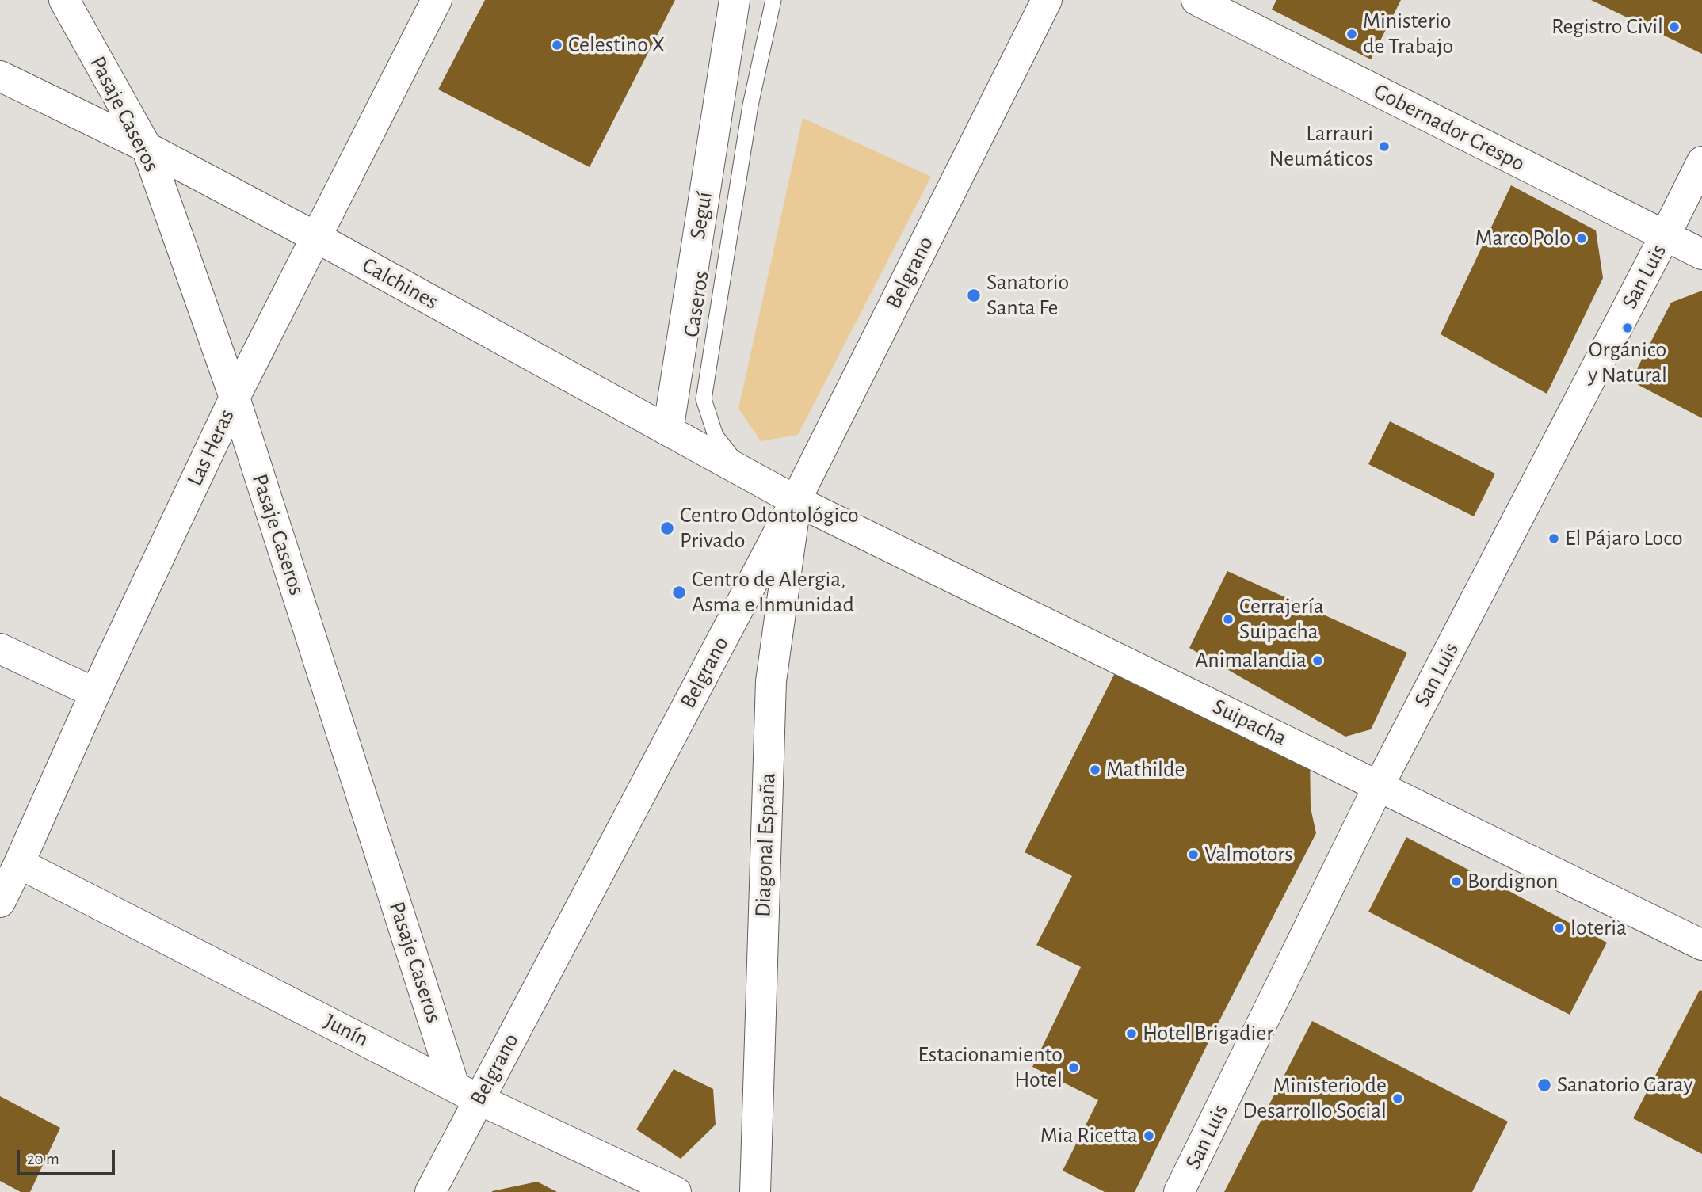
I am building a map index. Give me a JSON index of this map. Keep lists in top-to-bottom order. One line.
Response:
{"streets":{"street":["Pasaje Caseros","Gobernador Crespo","Seguí","Belgrano","San Luis","Calchines","Las Heras","Suipacha","Diagonal España","Junín"],"lane":["Caseros"]},"crossings":[["Pasaje Caseros","Belgrano"],["Pasaje Caseros","Calchines"],["Pasaje Caseros","Las Heras"],["Pasaje Caseros","Junín"],["Gobernador Crespo","San Luis"],["Seguí","Calchines"],["Belgrano","Calchines"],["Belgrano","Suipacha"],["Belgrano","Diagonal España"],["Belgrano","Junín"],["San Luis","Suipacha"],["Calchines","Caseros"],["Calchines","Las Heras"],["Calchines","Suipacha"],["Calchines","Diagonal España"],["Las Heras","Junín"],["Suipacha","Diagonal España"]],"places":["Registro Civil","Ministerio de Trabajo","Celestino X","Larrauri Neumáticos","Marco Polo","Sanatorio Santa Fe","Orgánico y Natural","Centro Odontológico Privado","El Pájaro Loco","Centro de Alergia, Asma e Inmunidad","Cerrajería Suipacha","Animalandia","Mathilde","Valmotors","Bordignon","loteria","Hotel Brigadier","Estacionamiento Hotel","Sanatorio Garay","Ministerio de Desarrollo Social","Mia Ricetta"],"scale_bar":"20 m"}
